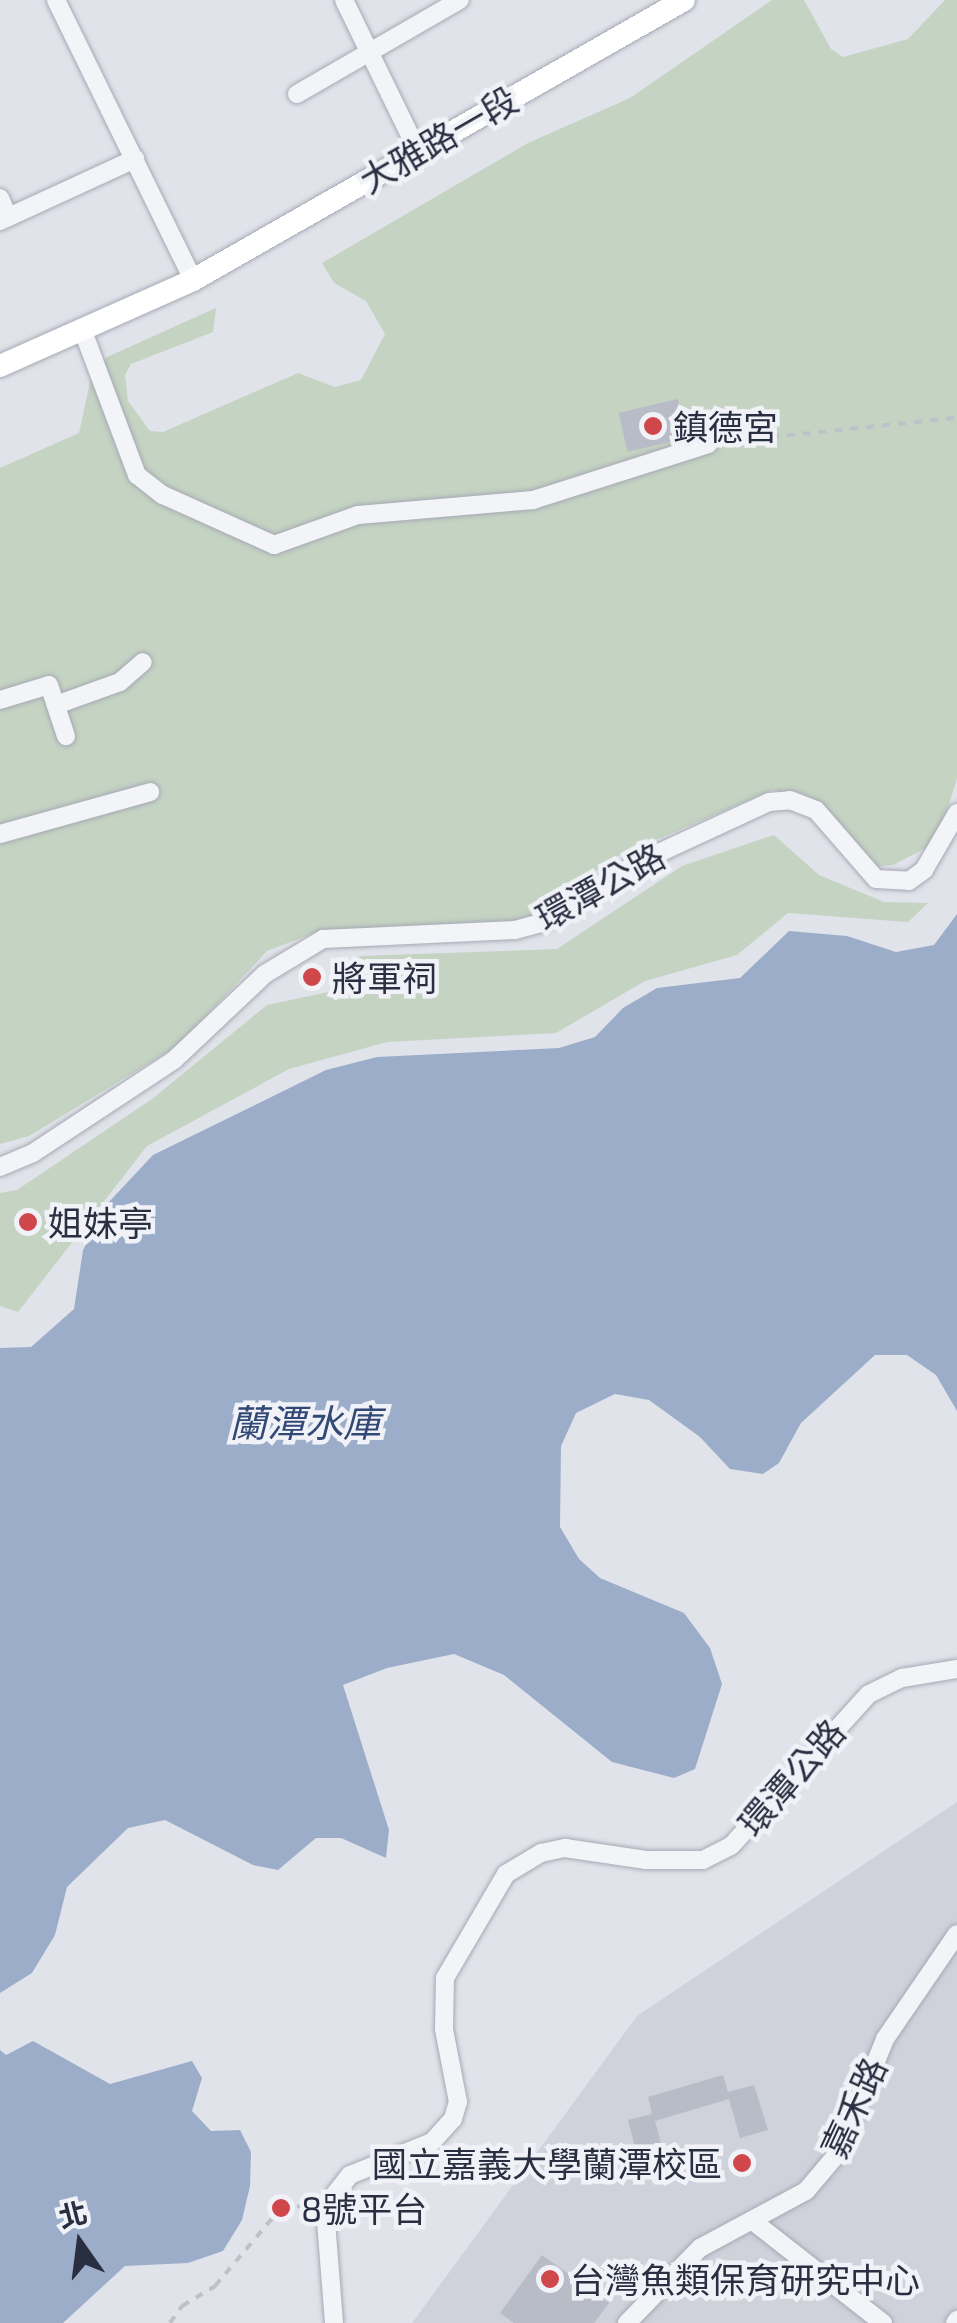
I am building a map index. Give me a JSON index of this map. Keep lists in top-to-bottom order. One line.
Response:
{"streets":{"main road":["大雅路一段"],"street":["環潭公路","嘉禾路"]},"water":["蘭潭水庫"],"places":["鎮德宮","將軍祠","姐妹亭","國立嘉義大學蘭潭校區","8號平台","台灣魚類保育研究中心"],"north":"top"}
